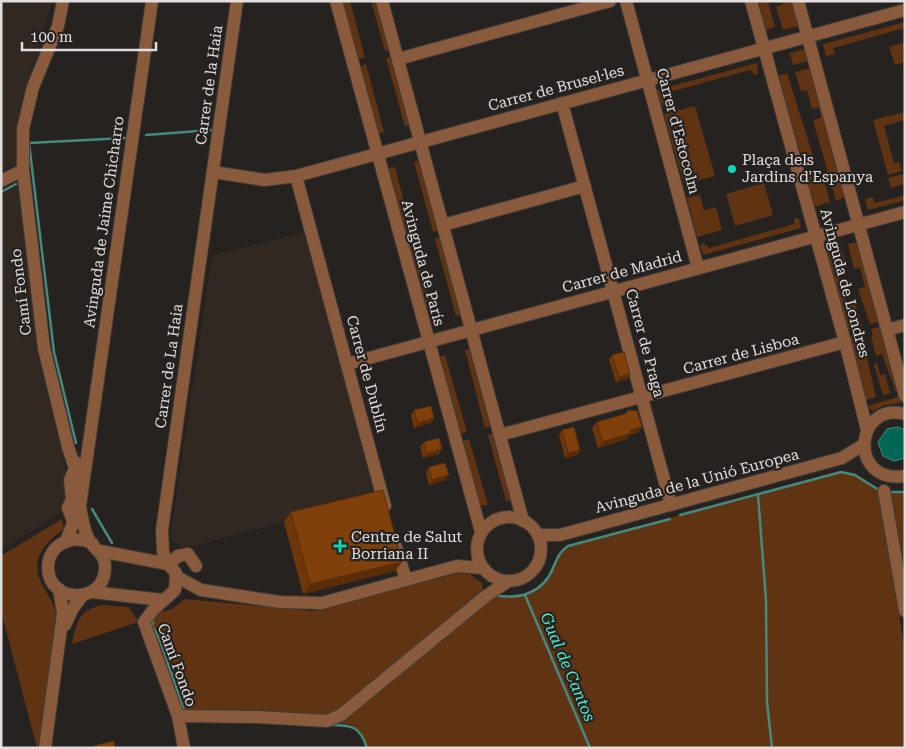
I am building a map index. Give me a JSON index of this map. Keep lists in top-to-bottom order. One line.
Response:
{"streets":{"street":["Carrer de la Haia","Carrer de Brusel·les","Carrer d'Estocolm","Avinguda de Jaime Chicharro","Avinguda de París","Carrer de Madrid","Avinguda de Londres","Camí Fondo","Carrer de Praga","Carrer de Lisboa","Carrer de La Haia","Carrer de Dublín","Avinguda de la Unió Europea"]},"crossings":[["Carrer de la Haia","Carrer de Brusel·les"],["Carrer de la Haia","Carrer de La Haia"],["Carrer de Brusel·les","Carrer d'Estocolm"],["Carrer de Brusel·les","Avinguda de París"],["Carrer de Brusel·les","Avinguda de Londres"],["Carrer de Brusel·les","Carrer de Praga"],["Carrer de Brusel·les","Carrer de La Haia"],["Carrer de Brusel·les","Carrer de Dublín"],["Carrer d'Estocolm","Carrer de Madrid"],["Avinguda de Jaime Chicharro","Camí Fondo"],["Avinguda de París","Carrer de Madrid"],["Avinguda de París","Carrer de Lisboa"],["Avinguda de París","Avinguda de la Unió Europea"],["Carrer de Madrid","Avinguda de Londres"],["Carrer de Madrid","Carrer de Praga"],["Carrer de Madrid","Carrer de Dublín"],["Avinguda de Londres","Carrer de Lisboa"],["Carrer de Praga","Carrer de Lisboa"],["Carrer de Praga","Avinguda de la Unió Europea"]],"water":["Gual de Cantos"],"places":{"other":["Plaça dels Jardins d'Espanya"],"health":["Centre de Salut Borriana II"]},"scale_bar":"100 m"}
